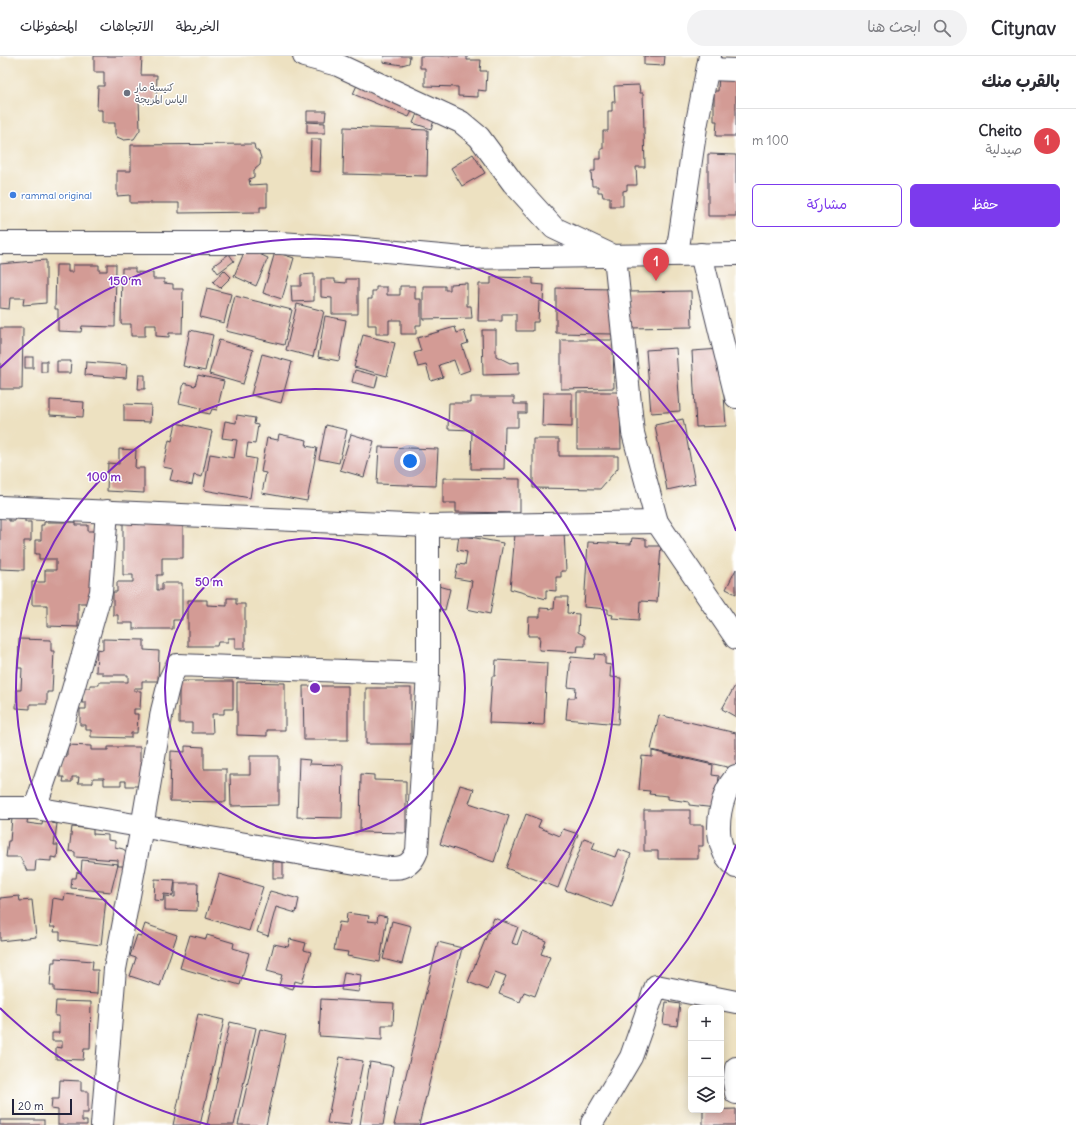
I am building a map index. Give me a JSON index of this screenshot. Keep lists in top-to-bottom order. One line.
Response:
{"places":["كنيسة مار الياس المريجة","rammal original"],"scale_bar":"20 m","page":{"header":"Citynav","search":"ابحث هنا","nav":["الخريطة","الاتجاهات","المحفوظات"],"heading":"بالقرب منك","list":[{"mark":"1","name":"Cheito","note":"صيدلية","value":"100 m"}],"buttons":["حفظ","مشاركة"],"pins":"1","map_buttons":["+","−"],"scale":"20 m"},"rings":["150 m","100 m","50 m"]}
